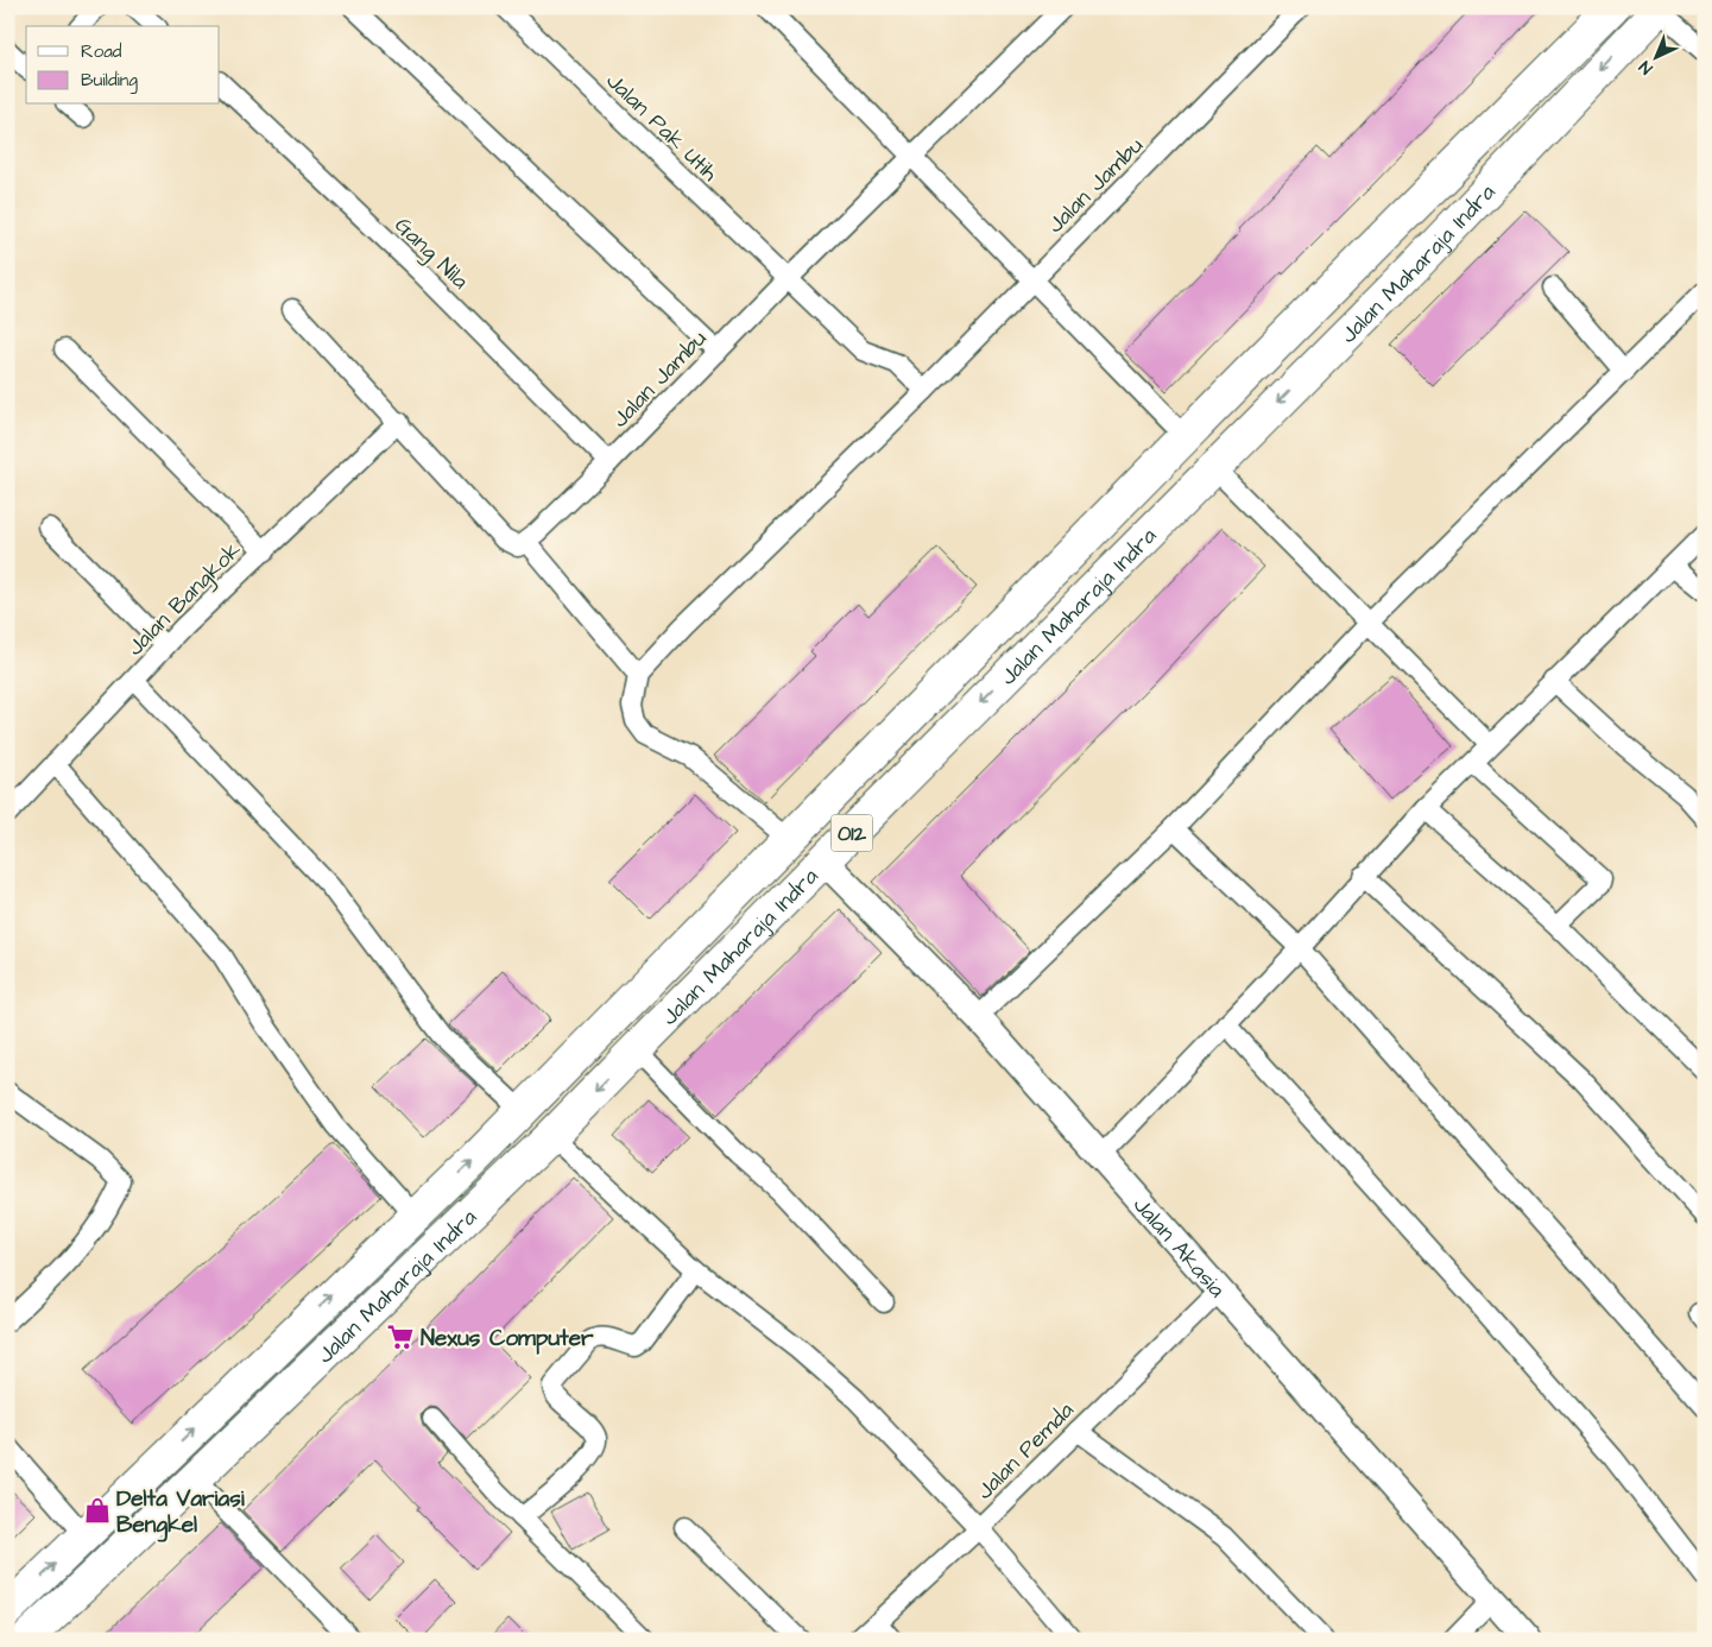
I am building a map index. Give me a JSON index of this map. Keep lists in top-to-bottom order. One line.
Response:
{"streets":{"highway":["Jalan Maharaja Indra","012"],"street":["Jalan Pak Utih","Jalan Jambu","Gang Nila","Jalan Bangkok","Jalan Akasia","Jalan Pemda"]},"crossings":[["Jalan Pak Utih","Jalan Jambu"],["Jalan Jambu","Gang Nila"],["Jalan Maharaja Indra","Jalan Akasia"],["Jalan Akasia","Jalan Pemda"]],"places":{"supermarket":["Nexus Computer"],"shop":["Delta Variasi Bengkel"]},"legend":["Road","Building"],"north":"bottom left"}
